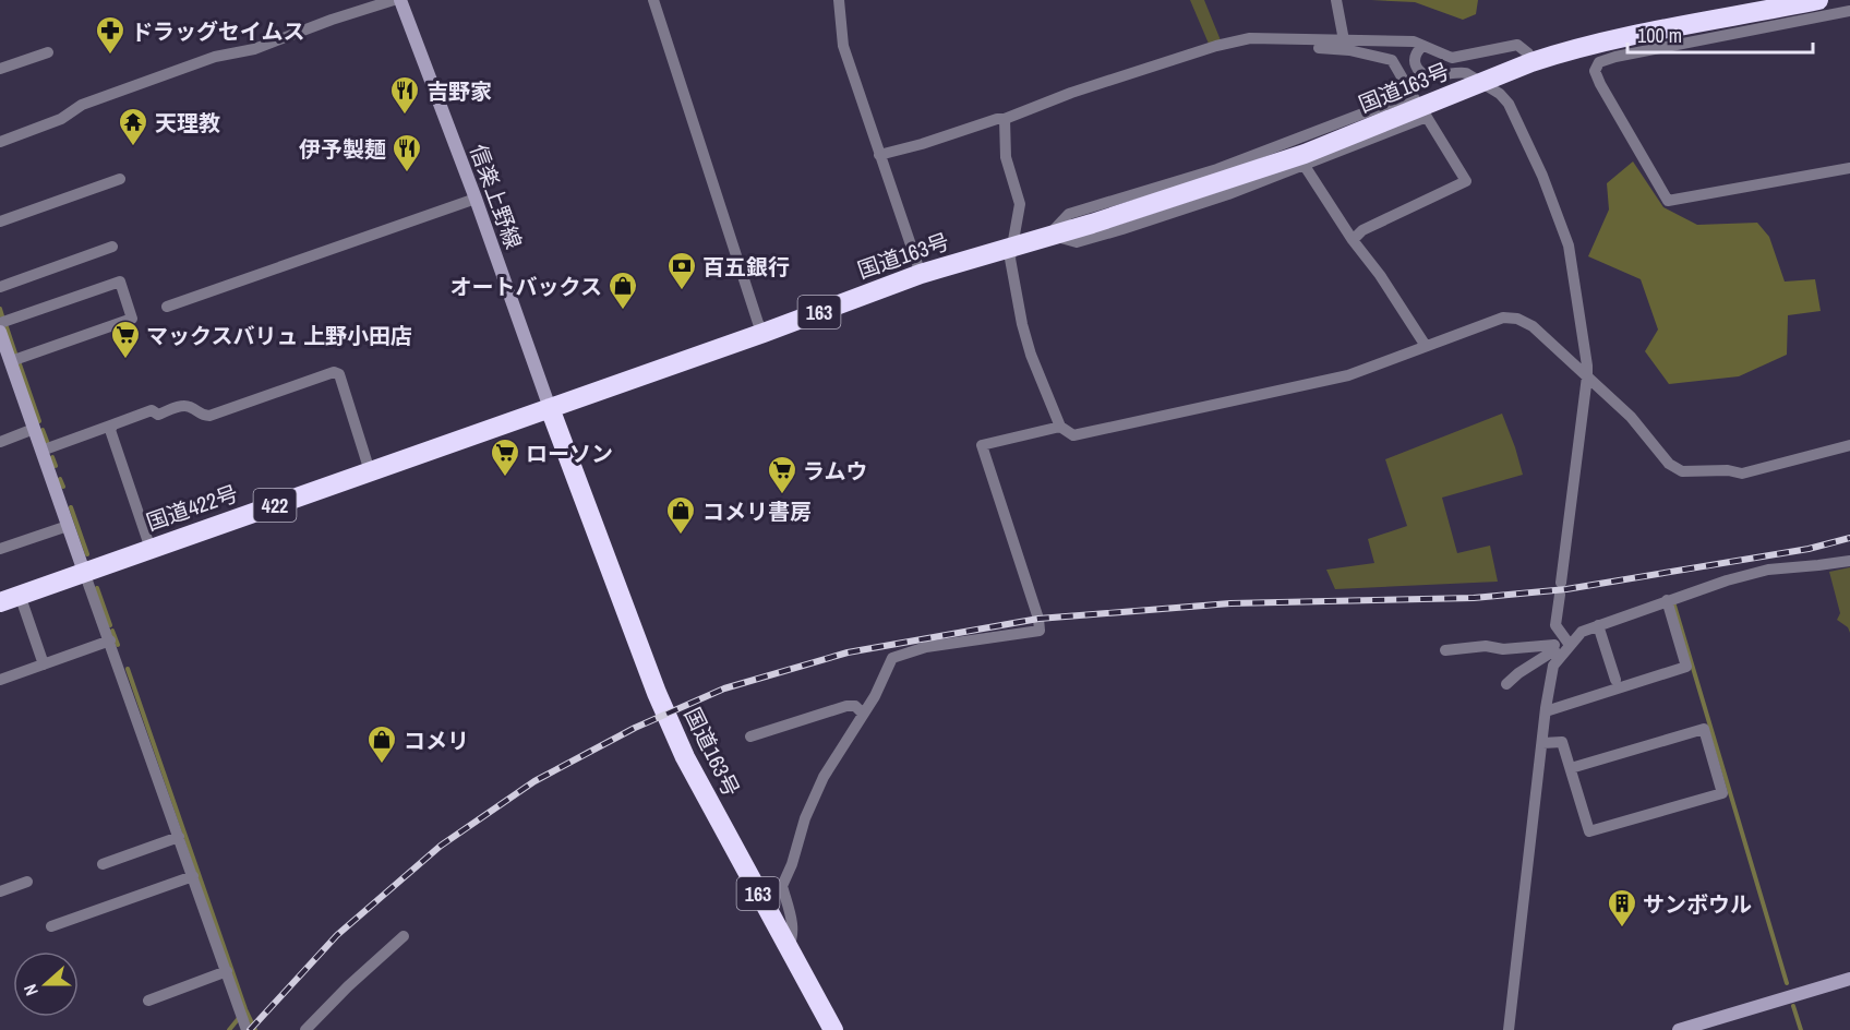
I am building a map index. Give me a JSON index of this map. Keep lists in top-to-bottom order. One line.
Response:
{"streets":{"highway":["国道163号","163","422","国道422号"],"street":["信楽上野線"]},"crossings":[["国道163号","信楽上野線"],["国道163号","国道422号"],["信楽上野線","国道422号"]],"places":{"pharmacy":["ドラッグセイムス"],"restaurant":["吉野家","伊予製麺"],"temple":["天理教"],"bank":["百五銀行"],"shop":["オートバックス","コメリ書房","コメリ"],"supermarket":["マックスバリュ 上野小田店","ローソン","ラムウ"],"building":["サンボウル"]},"scale_bar":"100 m","north":"left"}
